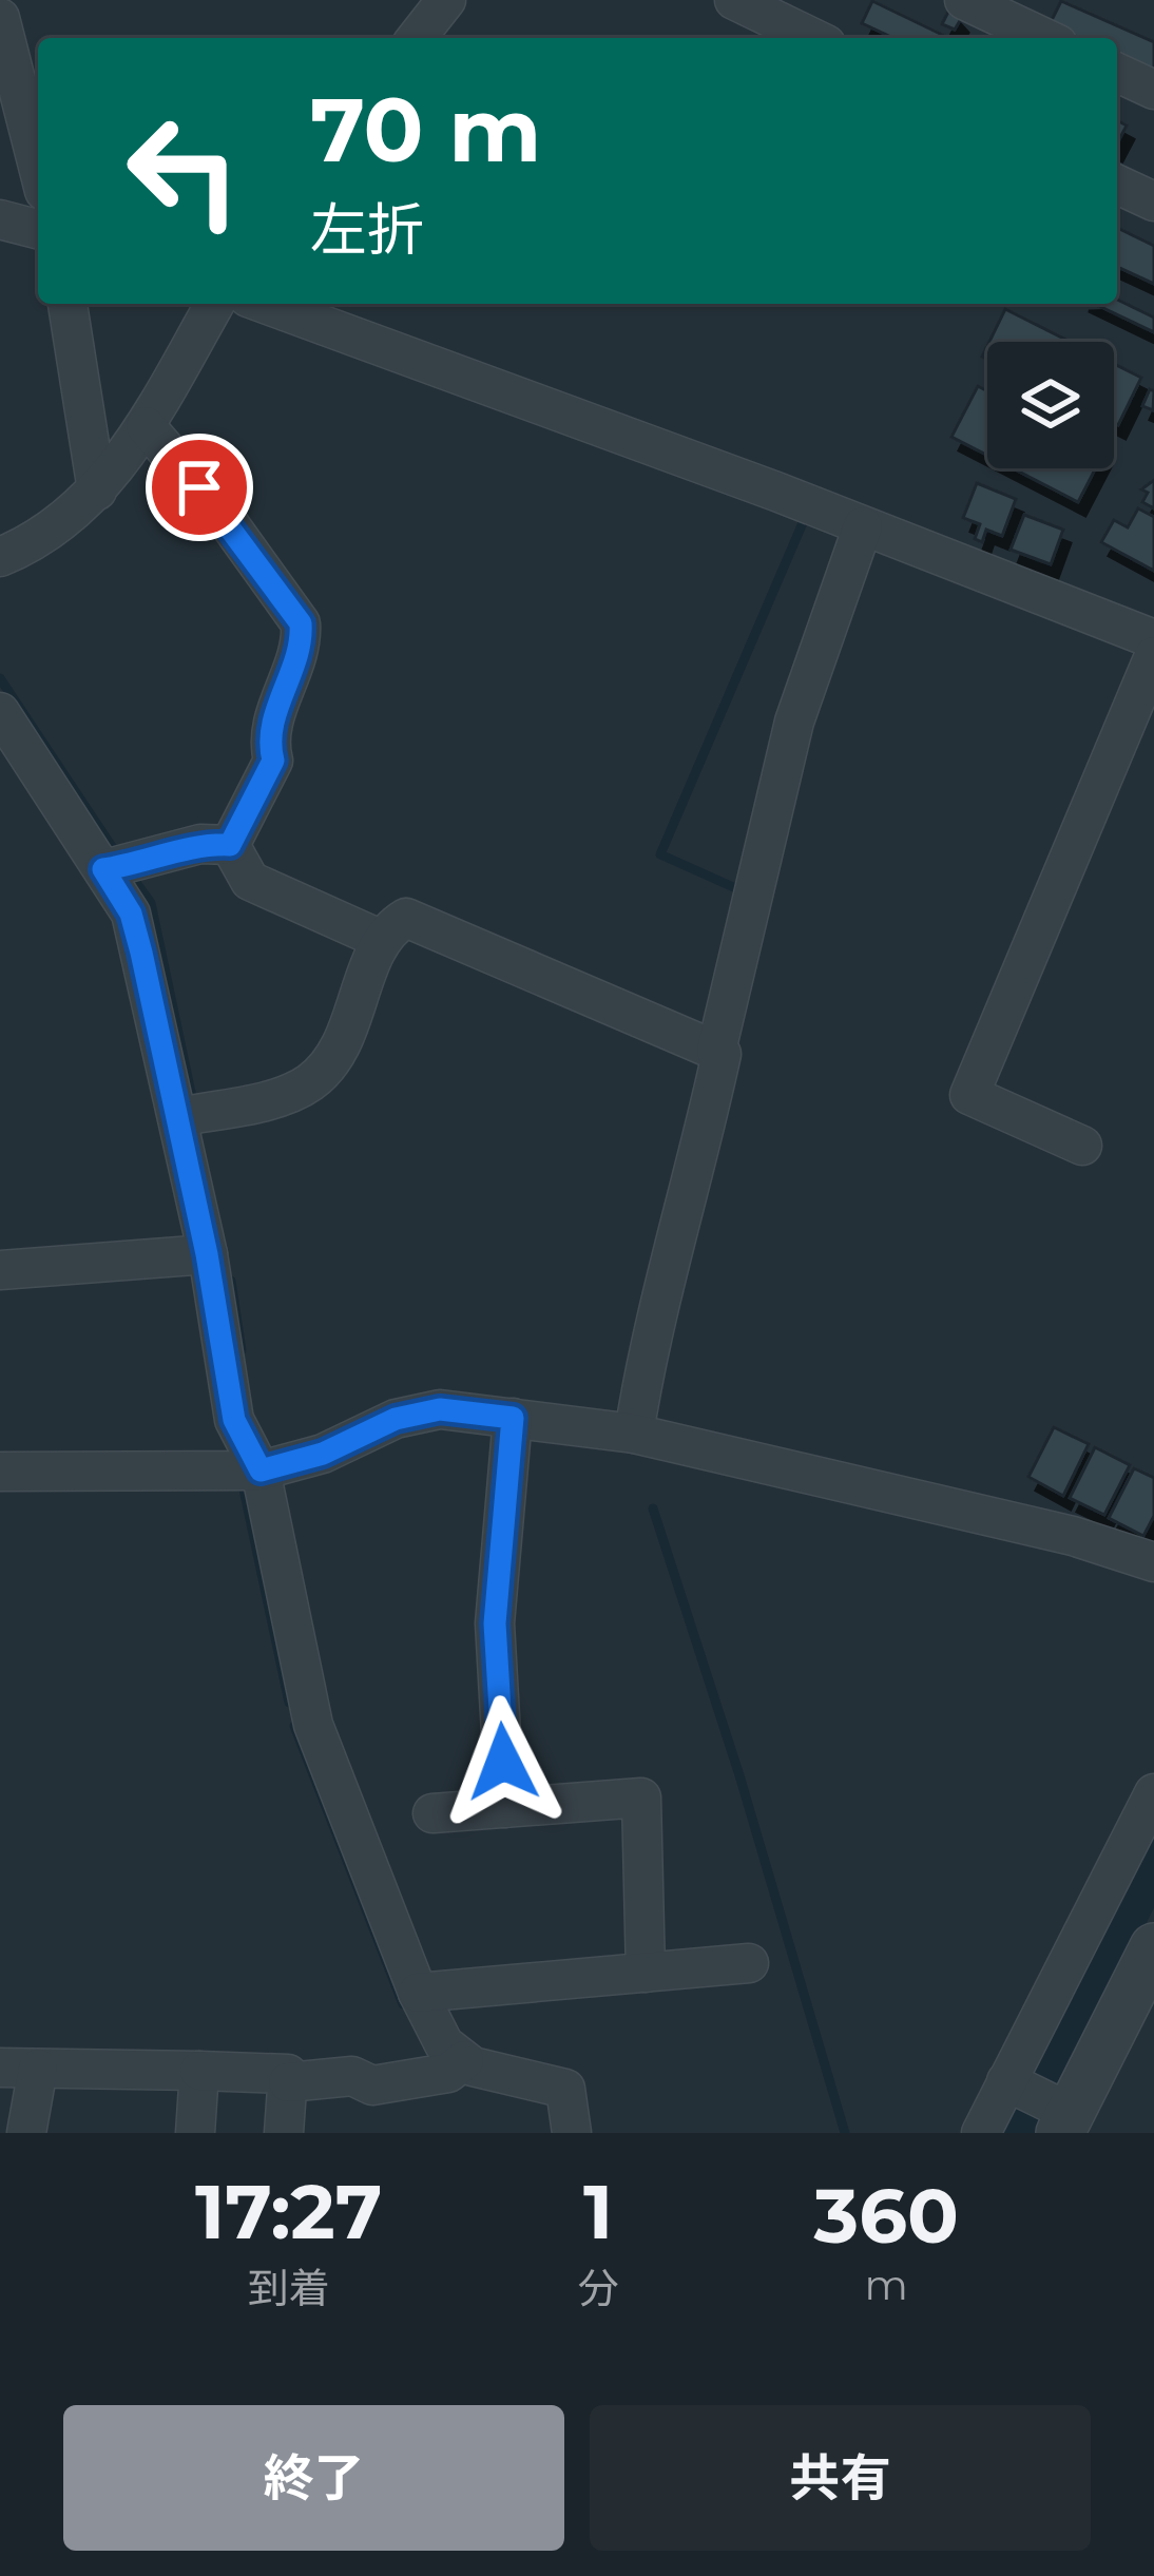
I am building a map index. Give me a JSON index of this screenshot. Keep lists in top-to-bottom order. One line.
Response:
{"page":{"turn":["70 m","左折"],"eta":["17:27","到着","1","分","360","m"],"buttons":["終了","共有"]}}
